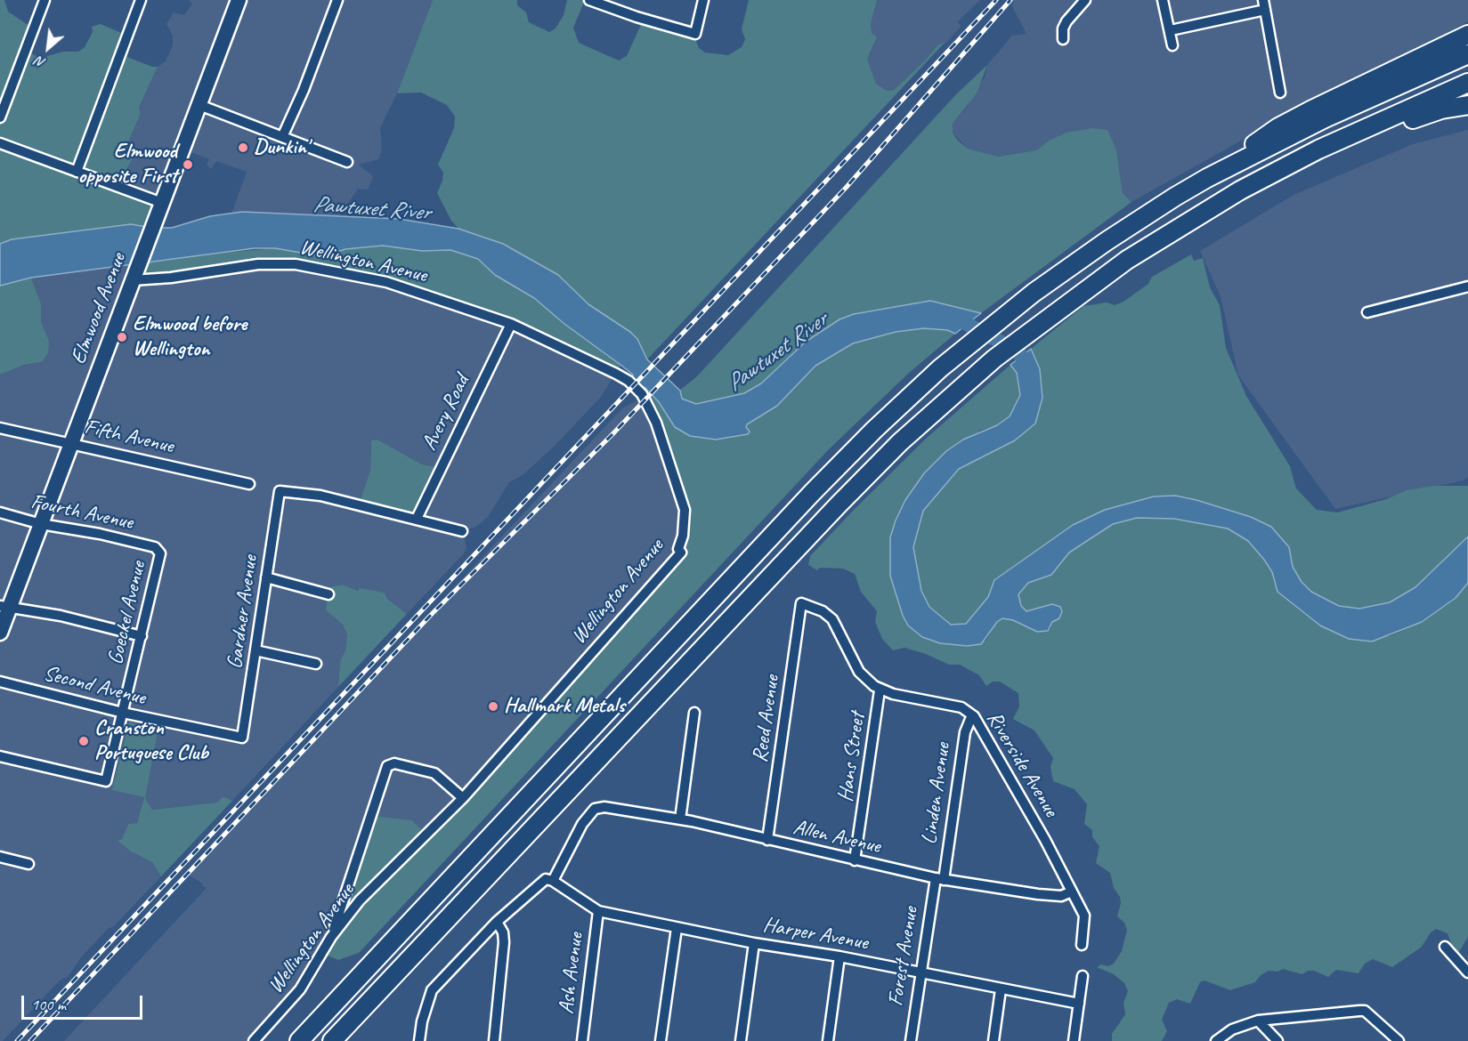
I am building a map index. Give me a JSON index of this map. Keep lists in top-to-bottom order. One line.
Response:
{"streets":{"main road":["Elmwood Avenue"],"street":["Wellington Avenue","Avery Road","Fifth Avenue","Fourth Avenue","Gardner Avenue","Goeckel Avenue","Second Avenue","Reed Avenue","Hans Street","Riverside Avenue","Linden Avenue","Allen Avenue","Harper Avenue","Forest Avenue","Ash Avenue"]},"crossings":[["Wellington Avenue","Elmwood Avenue"],["Wellington Avenue","Avery Road"],["Elmwood Avenue","Fifth Avenue"],["Elmwood Avenue","Fourth Avenue"],["Avery Road","Gardner Avenue"],["Fourth Avenue","Goeckel Avenue"],["Gardner Avenue","Second Avenue"],["Goeckel Avenue","Second Avenue"],["Reed Avenue","Riverside Avenue"],["Reed Avenue","Allen Avenue"],["Hans Street","Riverside Avenue"],["Hans Street","Allen Avenue"],["Riverside Avenue","Linden Avenue"],["Riverside Avenue","Allen Avenue"],["Linden Avenue","Allen Avenue"],["Linden Avenue","Forest Avenue"],["Allen Avenue","Harper Avenue"],["Allen Avenue","Forest Avenue"],["Harper Avenue","Forest Avenue"],["Harper Avenue","Ash Avenue"]],"water":["Pawtuxet River"],"places":["Dunkin'","Elmwood opposite First","Elmwood before Wellington","Hallmark Metals","Cranston Portuguese Club"],"scale_bar":"100 m","north":"bottom left"}
